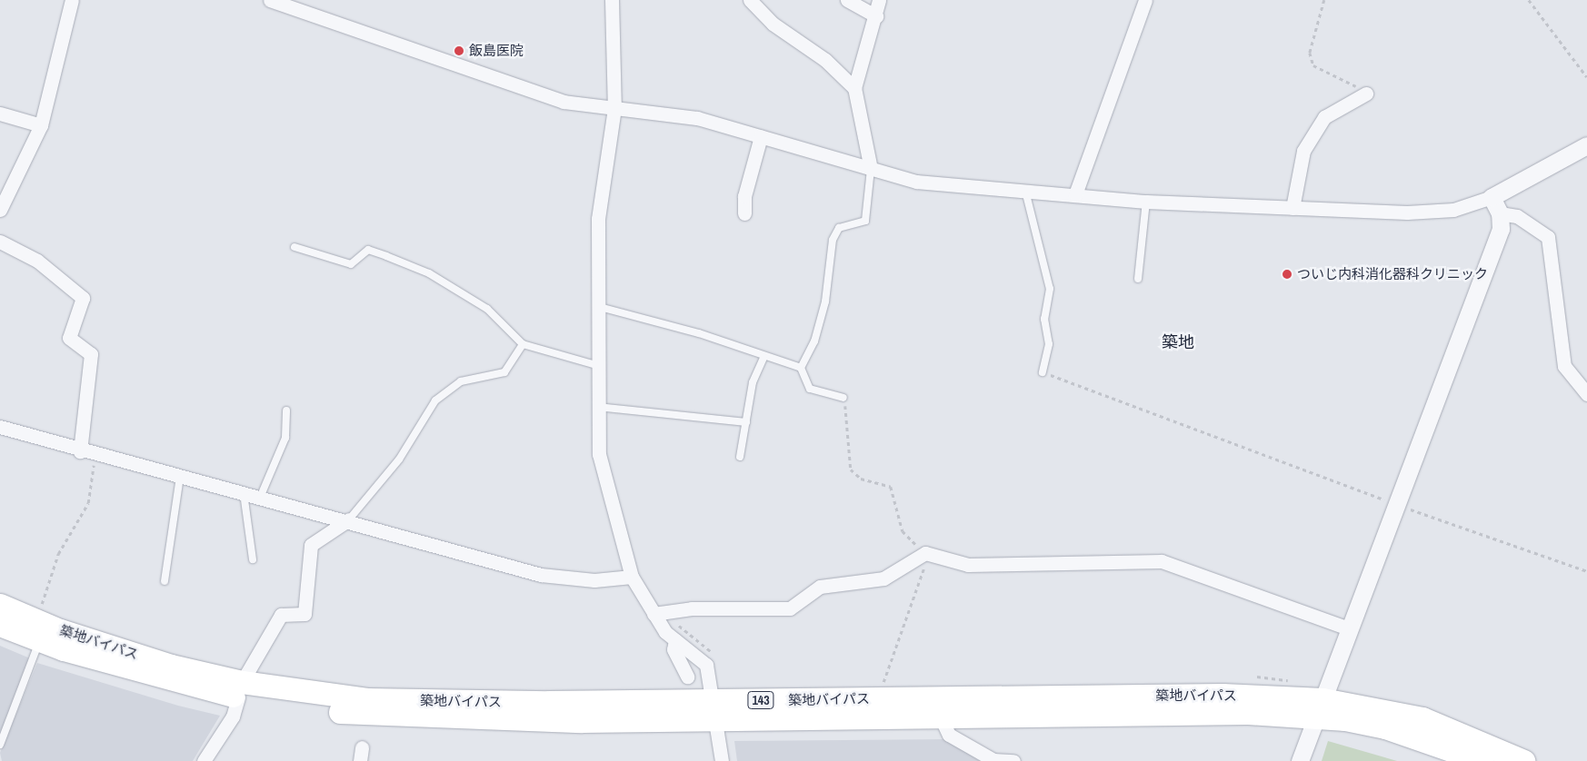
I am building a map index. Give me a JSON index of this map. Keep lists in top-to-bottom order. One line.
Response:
{"streets":{"highway":["築地バイパス","143"]},"districts":["築地"],"places":["飯島医院","ついじ内科消化器科クリニック"]}
